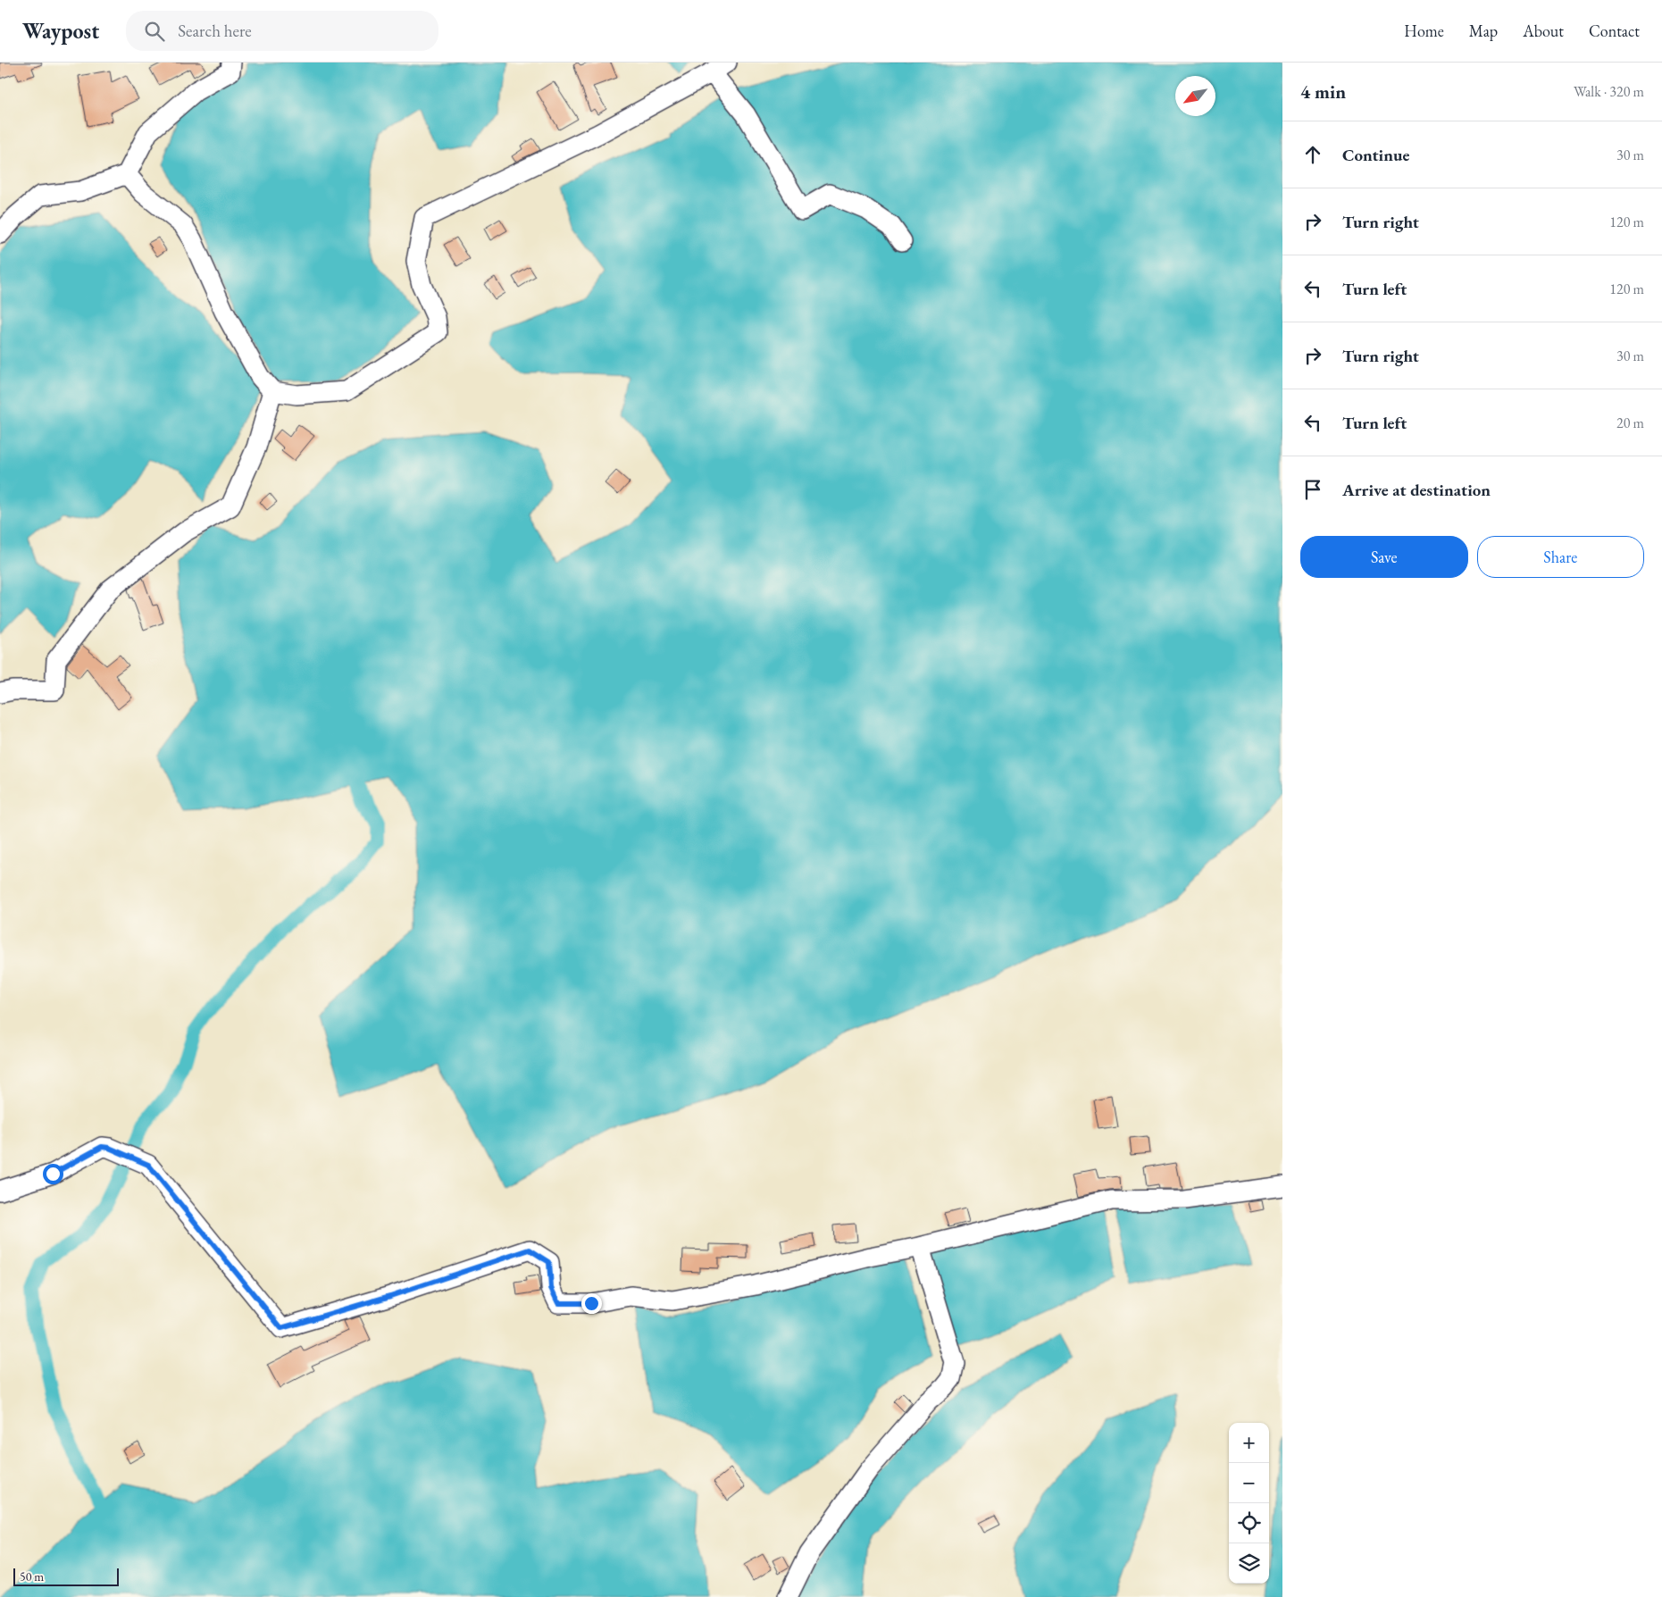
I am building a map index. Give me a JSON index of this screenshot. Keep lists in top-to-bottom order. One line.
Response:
{"scale_bar":"50 m","north":"bottom left","page":{"header":"Waypost","search":"Search here","nav":["Home","Map","About","Contact"],"heading":["4 min","Walk · 320 m"],"list":[["Continue","30 m"],["Turn right","120 m"],["Turn left","120 m"],["Turn right","30 m"],["Turn left","20 m"],"Arrive at destination"],"buttons":["Save","Share"],"map_buttons":["+","−"],"scale":"50 m"}}
